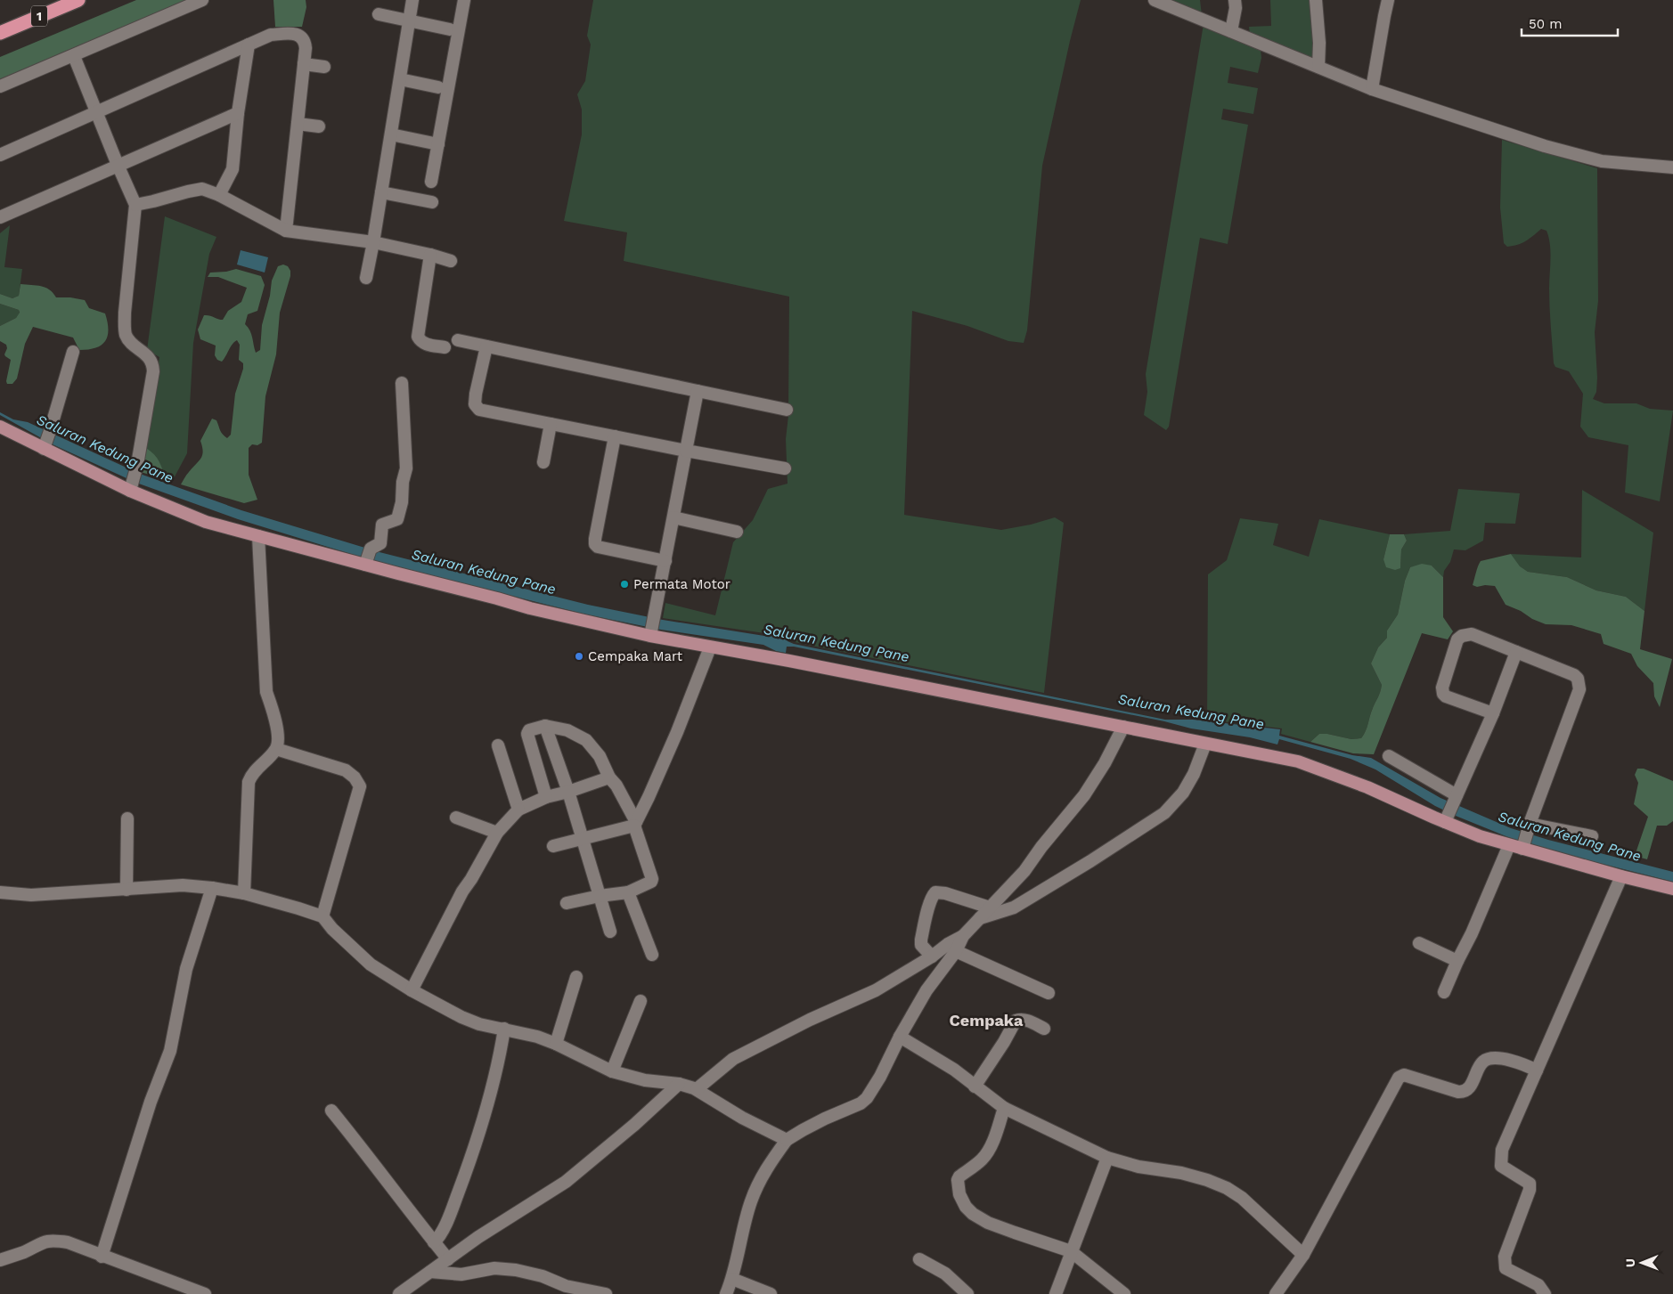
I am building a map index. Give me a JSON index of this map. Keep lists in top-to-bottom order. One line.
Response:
{"streets":{"highway":["1"]},"districts":["Cempaka"],"water":["Saluran Kedung Pane"],"places":["Permata Motor","Cempaka Mart"],"scale_bar":"50 m","north":"left"}
